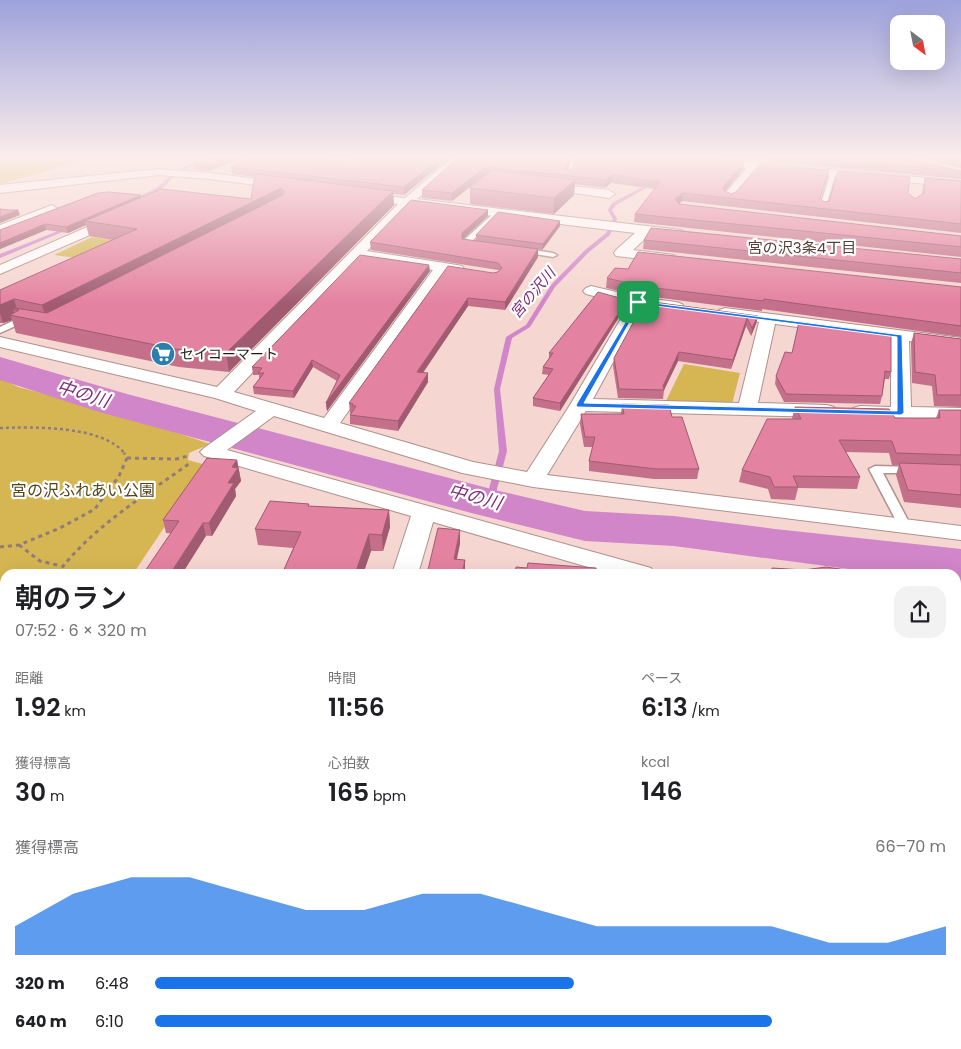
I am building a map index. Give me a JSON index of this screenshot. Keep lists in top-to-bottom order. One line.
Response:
{"districts":["宮の沢3条4丁目"],"water":["宮の沢川","中の川"],"parks":["宮の沢ふれあい公園"],"places":{"supermarket":["セイコーマート"]},"north":"bottom right","page":{"heading":["朝のラン","07:52 · 6 × 320 m"],"stats":[["距離","1.92 km"],["時間","11:56"],["ペース","6:13 /km"],["獲得標高","30 m"],["心拍数","165 bpm"],["kcal","146"]],"chart":["獲得標高","66–70 m"],"list":[{"name":"320 m","note":"6:48"},{"name":"640 m","note":"6:10"}]}}
